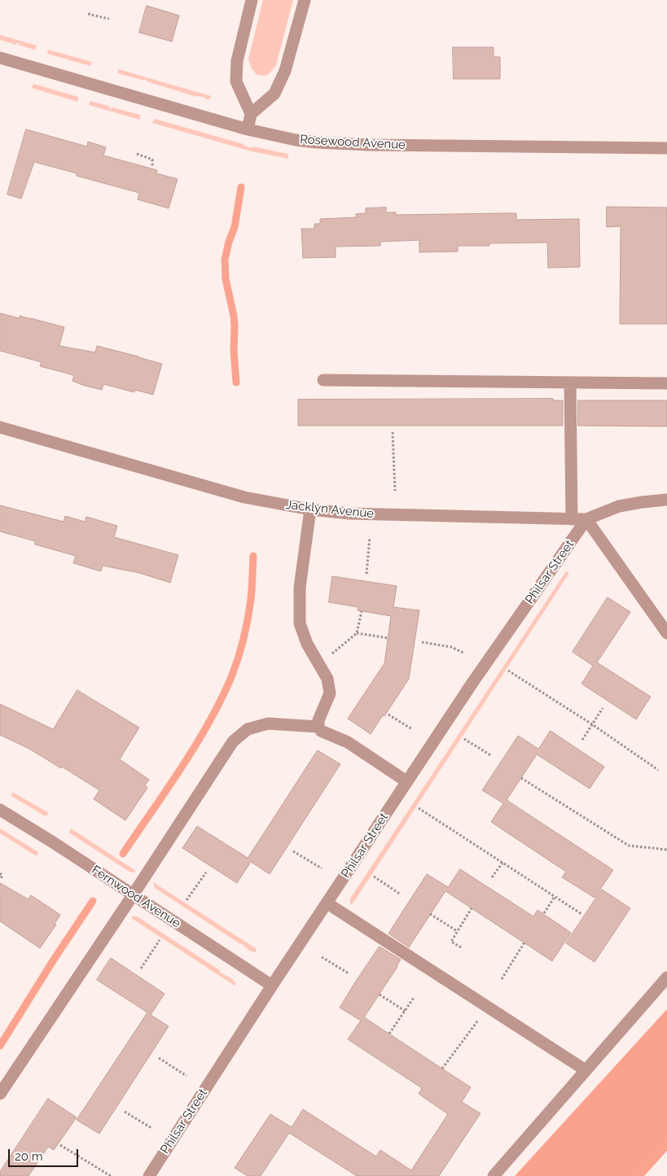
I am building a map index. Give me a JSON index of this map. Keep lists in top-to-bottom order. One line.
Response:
{"streets":{"street":["Rosewood Avenue","Jacklyn Avenue","Philsar Street","Fernwood Avenue"]},"crossings":[["Jacklyn Avenue","Philsar Street"],["Philsar Street","Fernwood Avenue"]],"scale_bar":"20 m"}
